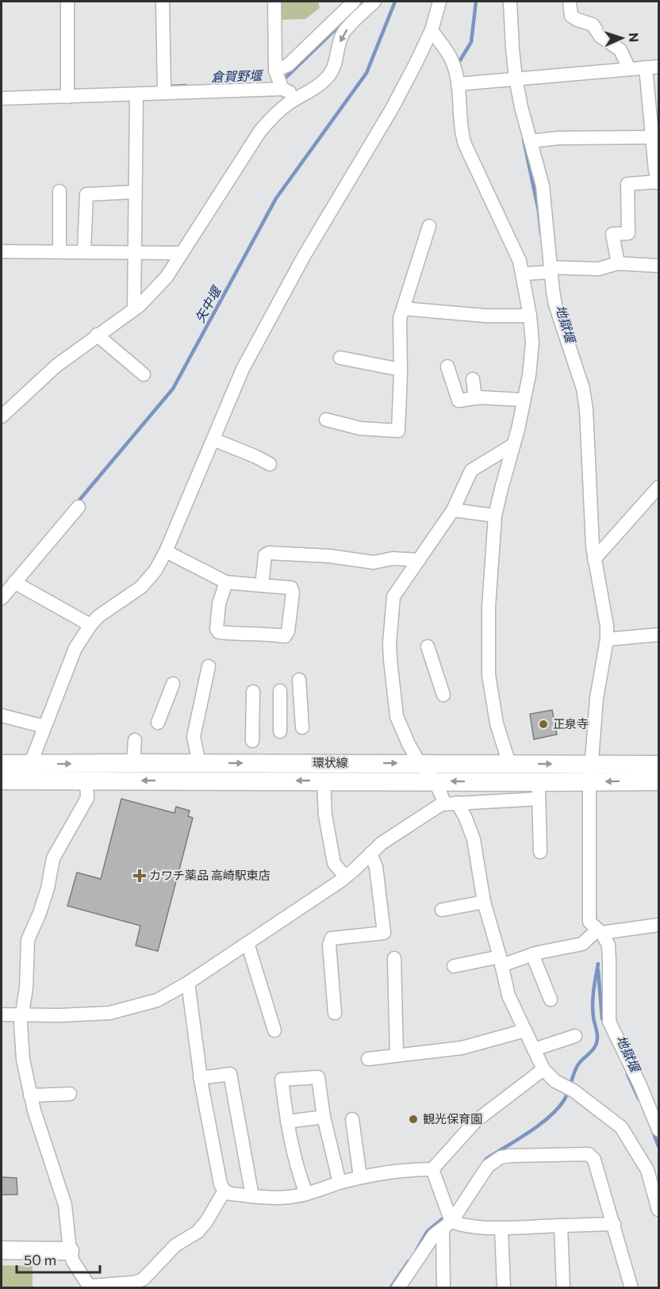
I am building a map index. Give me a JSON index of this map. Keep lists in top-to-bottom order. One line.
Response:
{"streets":{"street":["環状線"]},"water":["倉賀野堰","矢中堰","地獄堰"],"places":{"other":["正泉寺","観光保育園"],"health":["カワチ薬品 高崎駅東店"]},"scale_bar":"50 m","north":"right"}
